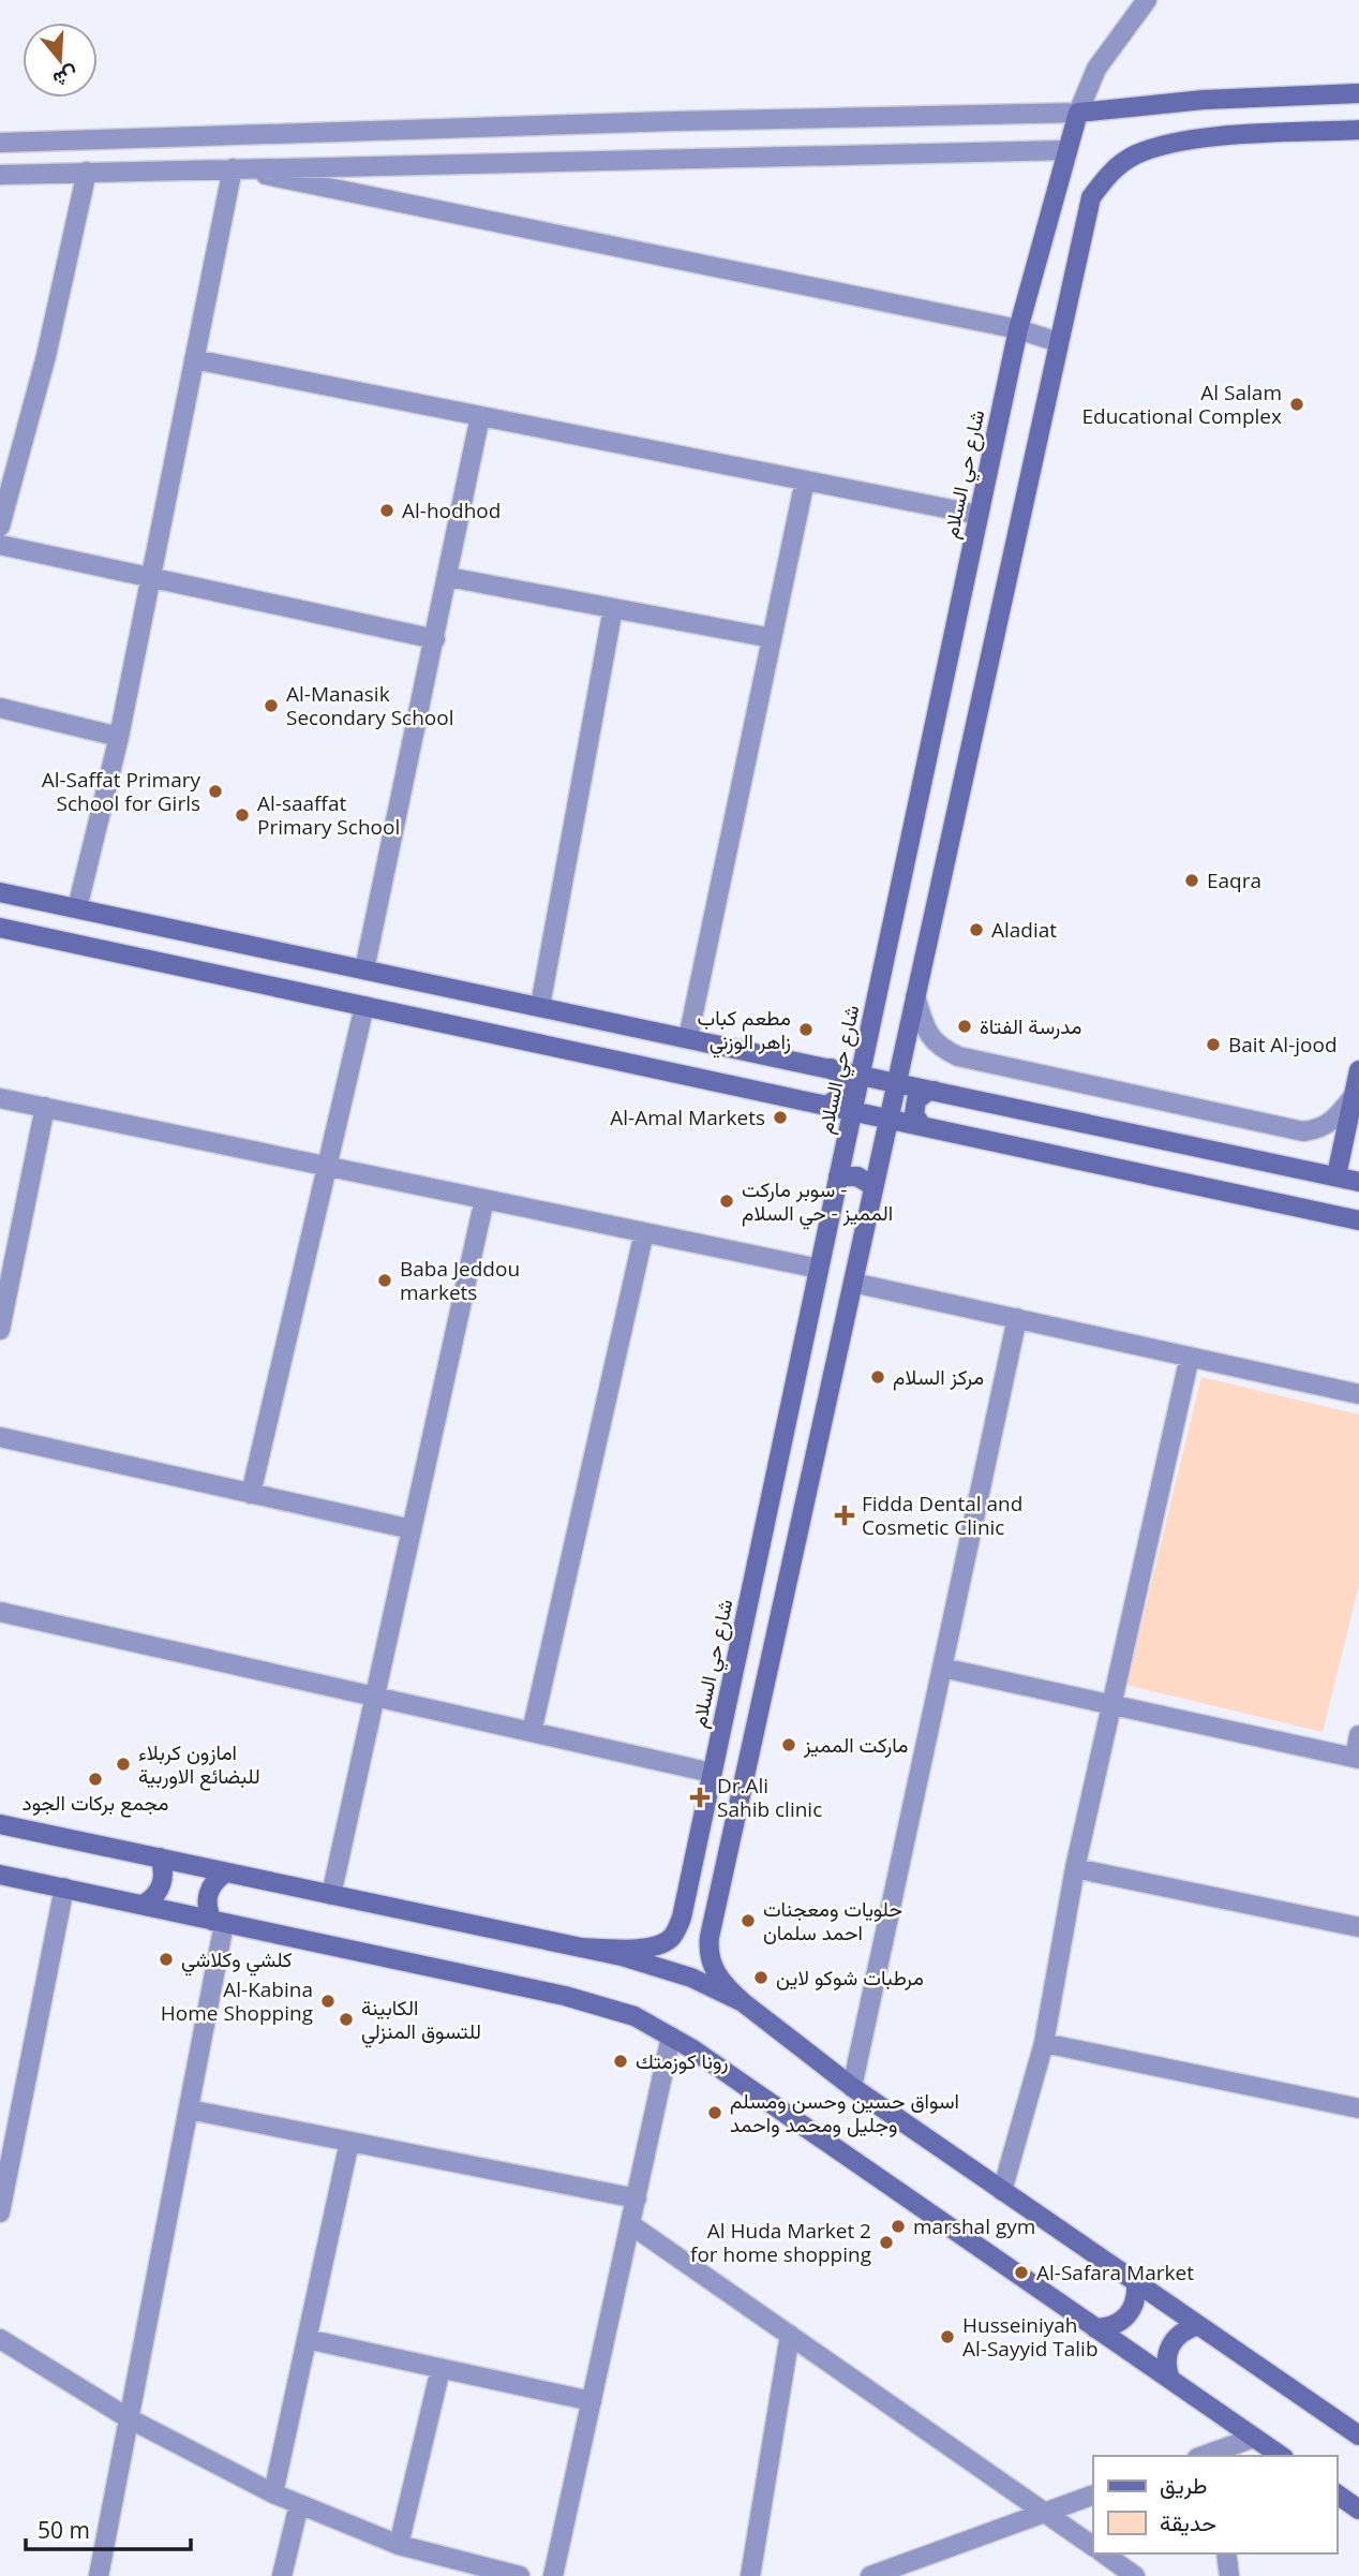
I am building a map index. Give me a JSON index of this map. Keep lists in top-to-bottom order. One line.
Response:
{"streets":{"main road":["شارع حي السلام"]},"places":{"other":["Al Salam Educational Complex","Al-hodhod","Al-Manasik Secondary School","Al-Saffat Primary School for Girls","Al-saaffat Primary School","Eaqra","Aladiat","مدرسة الفتاة","مطعم كباب زاهر الوزني","Bait Al-jood","Al-Amal Markets","سوبر ماركت - المميز - حي السلام","Baba Jeddou markets","مركز السلام","ماركت المميز","امازون كربلاء للبضائع الاوربية","مجمع بركات الجود","حلويات ومعجنات احمد سلمان","كلشي وكلاشي","مرطبات شوكو لاين","Al-Kabina Home Shopping","الكابينة للتسوق المنزلي","رونا كوزمتك","اسواق حسين وحسن ومسلم وجليل ومحمد واحمد","marshal gym","Al Huda Market 2 for home shopping","Al-Safara Market","Husseiniyah Al-Sayyid Talib"],"health":["Fidda Dental and Cosmetic Clinic","Dr.Ali Sahib clinic"]},"legend":["طريق","حديقة"],"scale_bar":"50 m","north":"bottom"}
